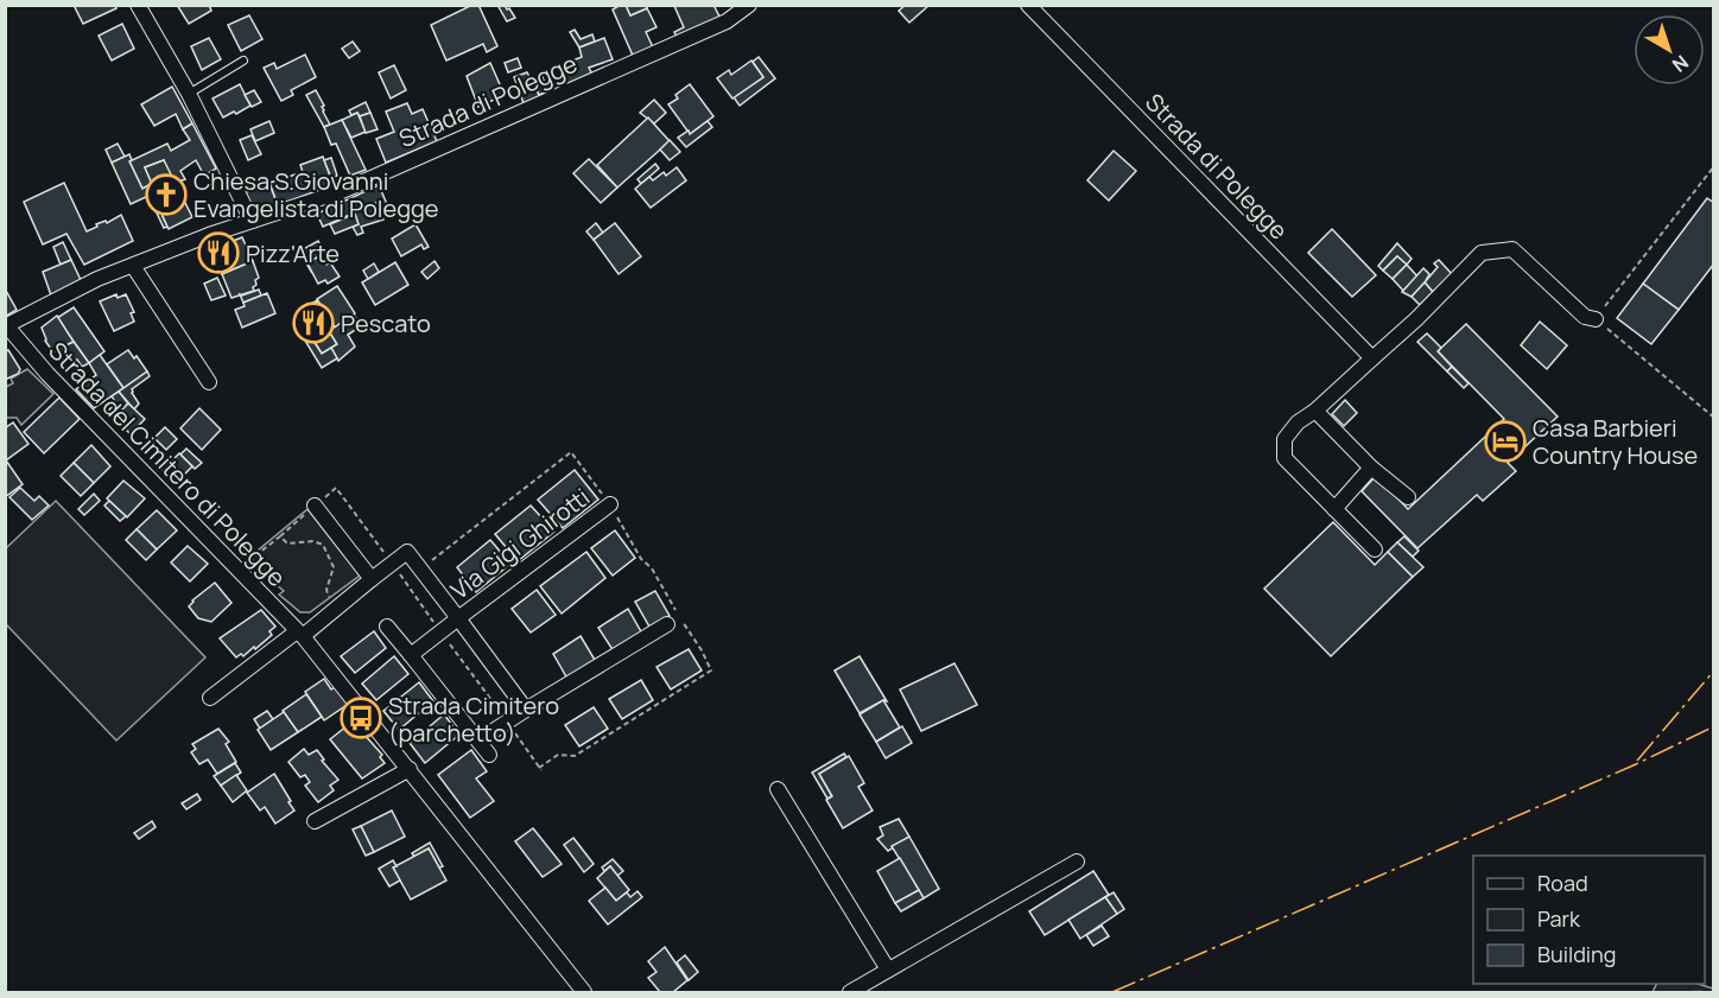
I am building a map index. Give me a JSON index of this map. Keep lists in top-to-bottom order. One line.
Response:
{"streets":{"street":["Strada di Polegge","Strada del Cimitero di Polegge","Via Gigi Ghirotti"]},"crossings":[["Strada di Polegge","Strada del Cimitero di Polegge"],["Strada del Cimitero di Polegge","Via Gigi Ghirotti"]],"places":{"church":["Chiesa S.Giovanni Evangelista di Polegge"],"restaurant":["Pizz'Arte","Pescato"],"hotel":["Casa Barbieri Country House"],"bus stop":["Strada Cimitero (parchetto)"]},"legend":["Road","Park","Building"],"north":"bottom right"}
